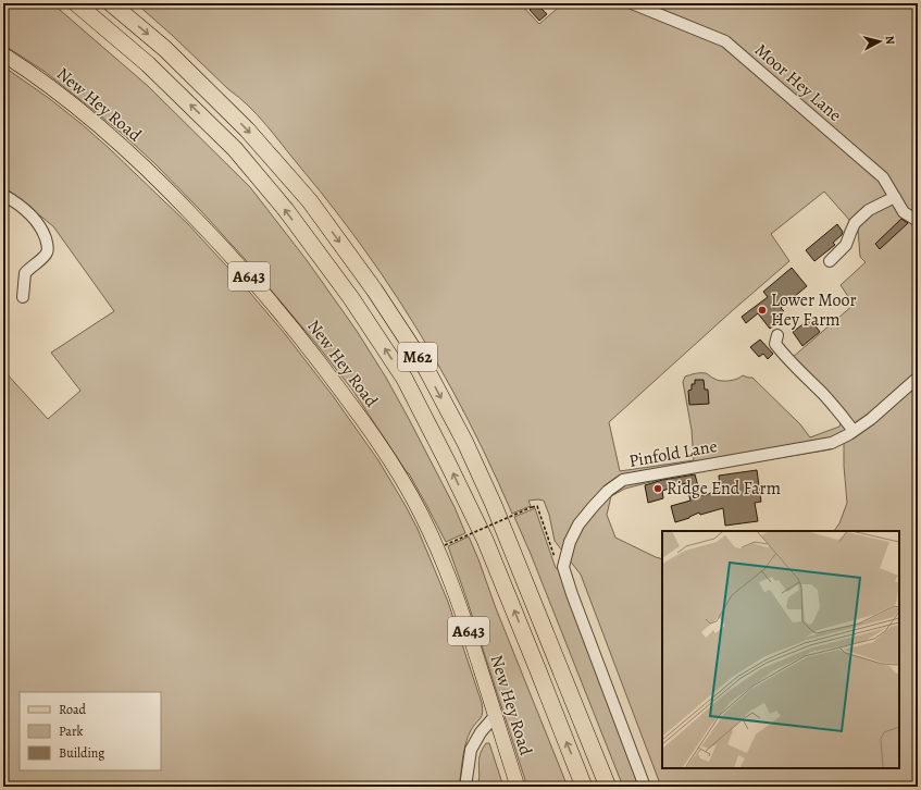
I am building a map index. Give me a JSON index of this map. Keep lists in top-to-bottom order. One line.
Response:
{"streets":{"highway":["M62"],"main road":["New Hey Road","A643"],"street":["Moor Hey Lane","Pinfold Lane"]},"places":["Lower Moor Hey Farm","Ridge End Farm"],"legend":["Road","Park","Building"],"north":"right"}
